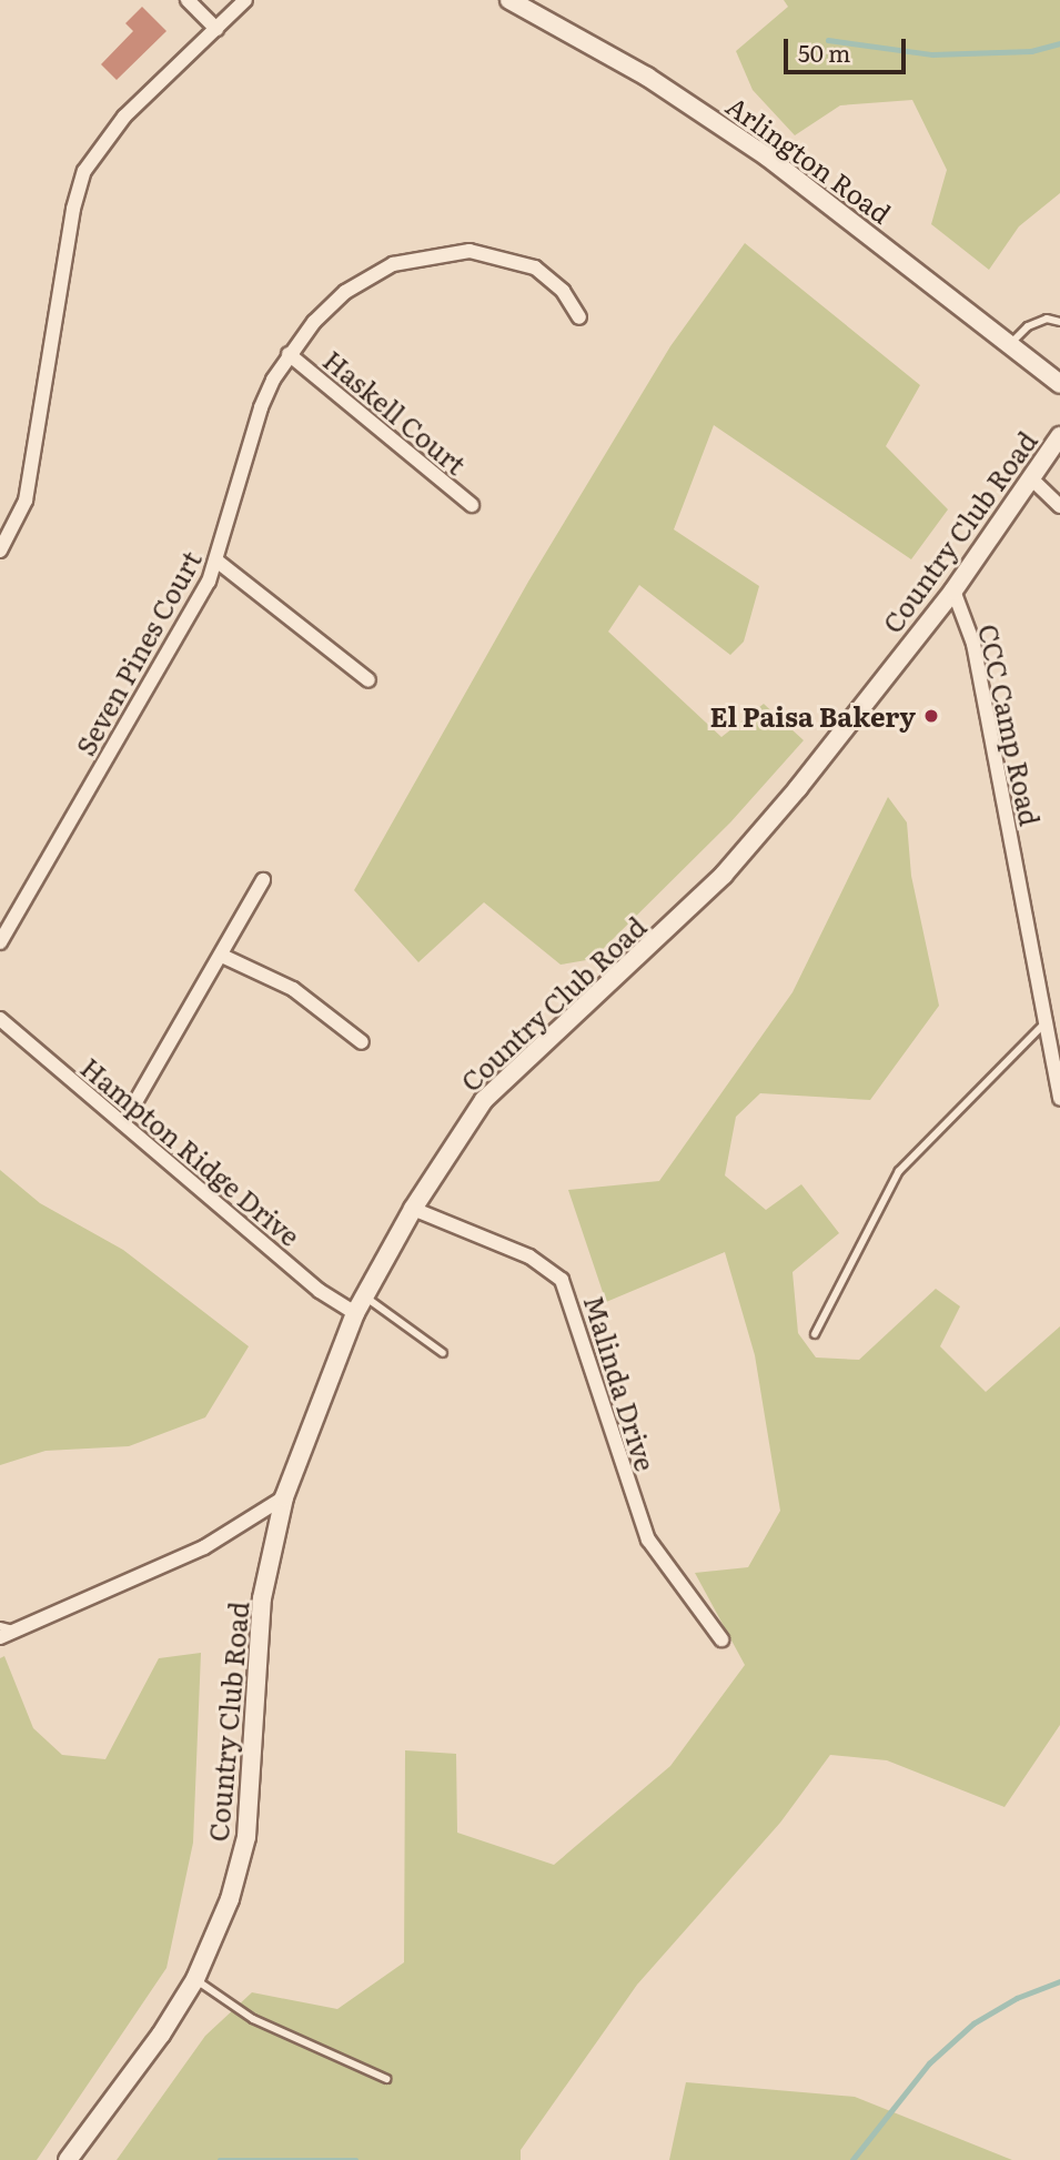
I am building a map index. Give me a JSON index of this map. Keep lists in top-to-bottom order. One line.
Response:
{"streets":{"street":["Arlington Road","Haskell Court","Country Club Road","Seven Pines Court","CCC Camp Road","Hampton Ridge Drive","Malinda Drive"]},"crossings":[["Haskell Court","Seven Pines Court"],["Country Club Road","CCC Camp Road"],["Country Club Road","Hampton Ridge Drive"],["Country Club Road","Malinda Drive"]],"places":["El Paisa Bakery"],"scale_bar":"50 m"}
